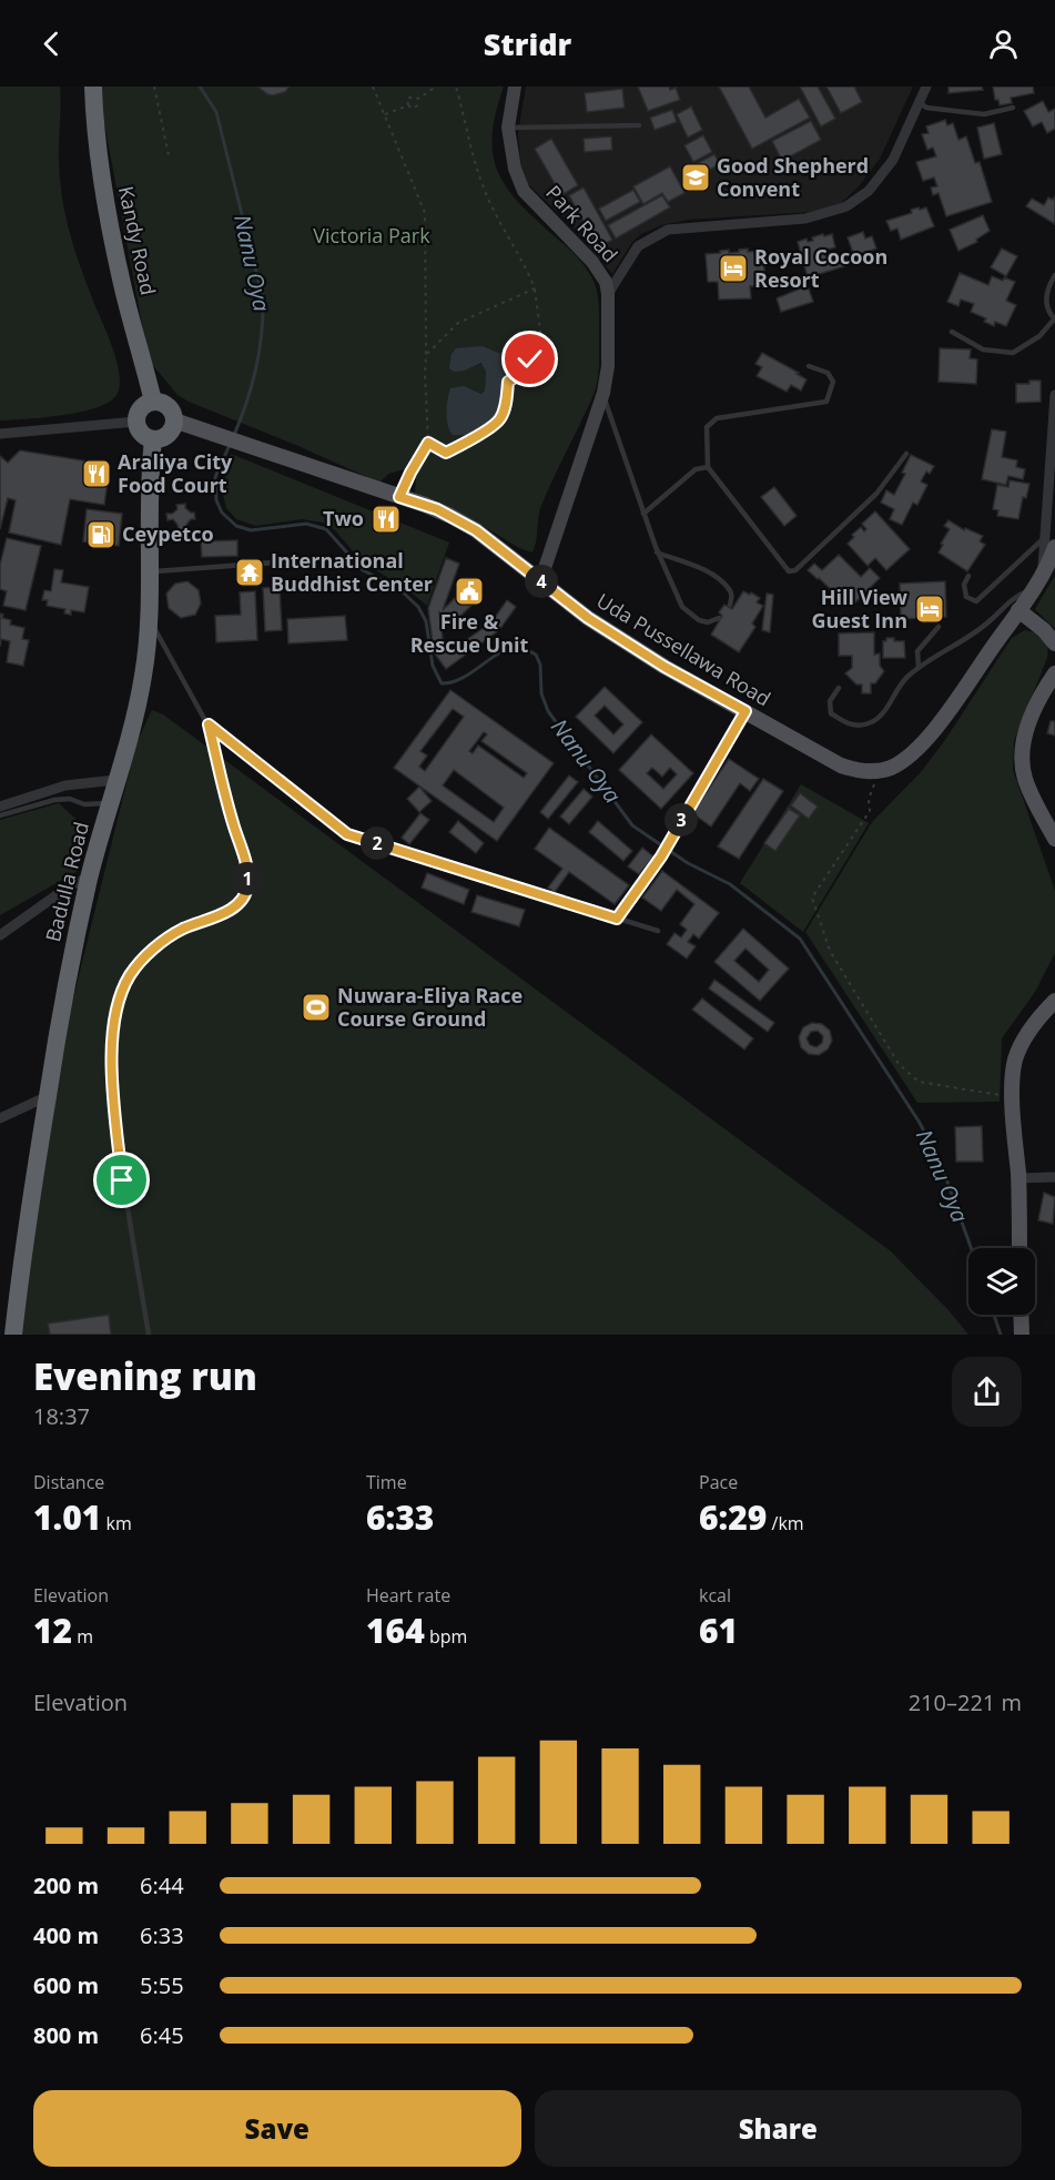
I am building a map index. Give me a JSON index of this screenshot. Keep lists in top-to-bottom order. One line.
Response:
{"streets":{"highway":["Kandy Road","Badulla Road"],"main road":["Uda Pussellawa Road"],"street":["Park Road"]},"crossings":[["Park Road","Uda Pussellawa Road"],["Kandy Road","Uda Pussellawa Road"],["Kandy Road","Badulla Road"],["Uda Pussellawa Road","Badulla Road"]],"water":["Nanu Oya"],"parks":["Victoria Park"],"places":{"school or university":["Good Shepherd Convent"],"hotel":["Royal Cocoon Resort","Hill View Guest Inn"],"restaurant":["Araliya City Food Court","Two"],"fuel station":["Ceypetco"],"temple":["International Buddhist Center"],"public building":["Fire & Rescue Unit"],"sports":["Nuwara-Eliya Race Course Ground"]},"page":{"header":"Stridr","pins":["4","3","2","1"],"heading":["Evening run","18:37"],"stats":[["Distance","1.01 km"],["Time","6:33"],["Pace","6:29 /km"],["Elevation","12 m"],["Heart rate","164 bpm"],["kcal","61"]],"chart":["Elevation","210–221 m"],"list":[{"name":"200 m","note":"6:44"},{"name":"400 m","note":"6:33"},{"name":"600 m","note":"5:55"},{"name":"800 m","note":"6:45"}],"buttons":["Save","Share"]}}
